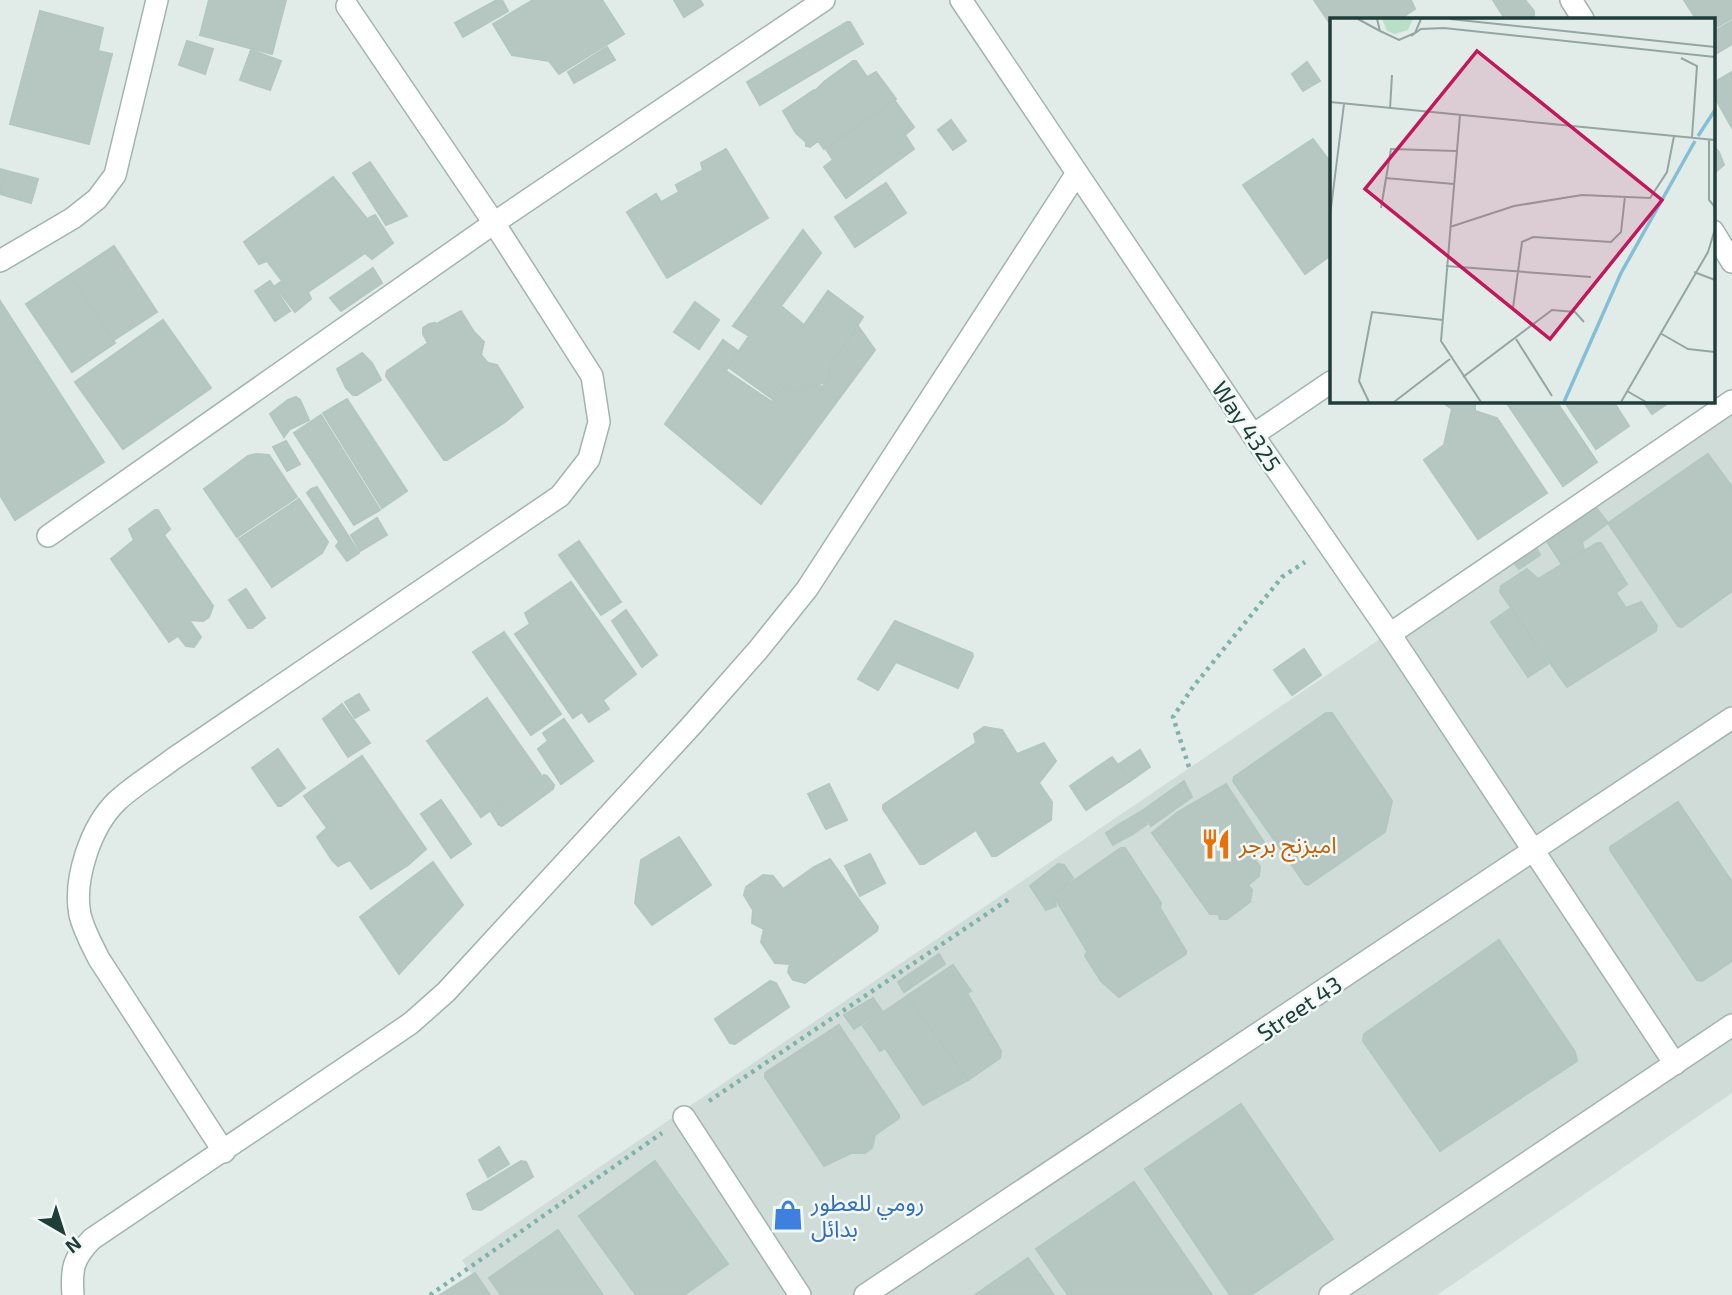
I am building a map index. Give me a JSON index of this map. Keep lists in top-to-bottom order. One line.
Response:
{"streets":{"street":["Way 4325","Street 43"]},"crossings":[["Way 4325","Street 43"]],"places":{"restaurant":["اميزنج برجر"],"shop":["رومي للعطور بدائل"]},"north":"bottom right"}
